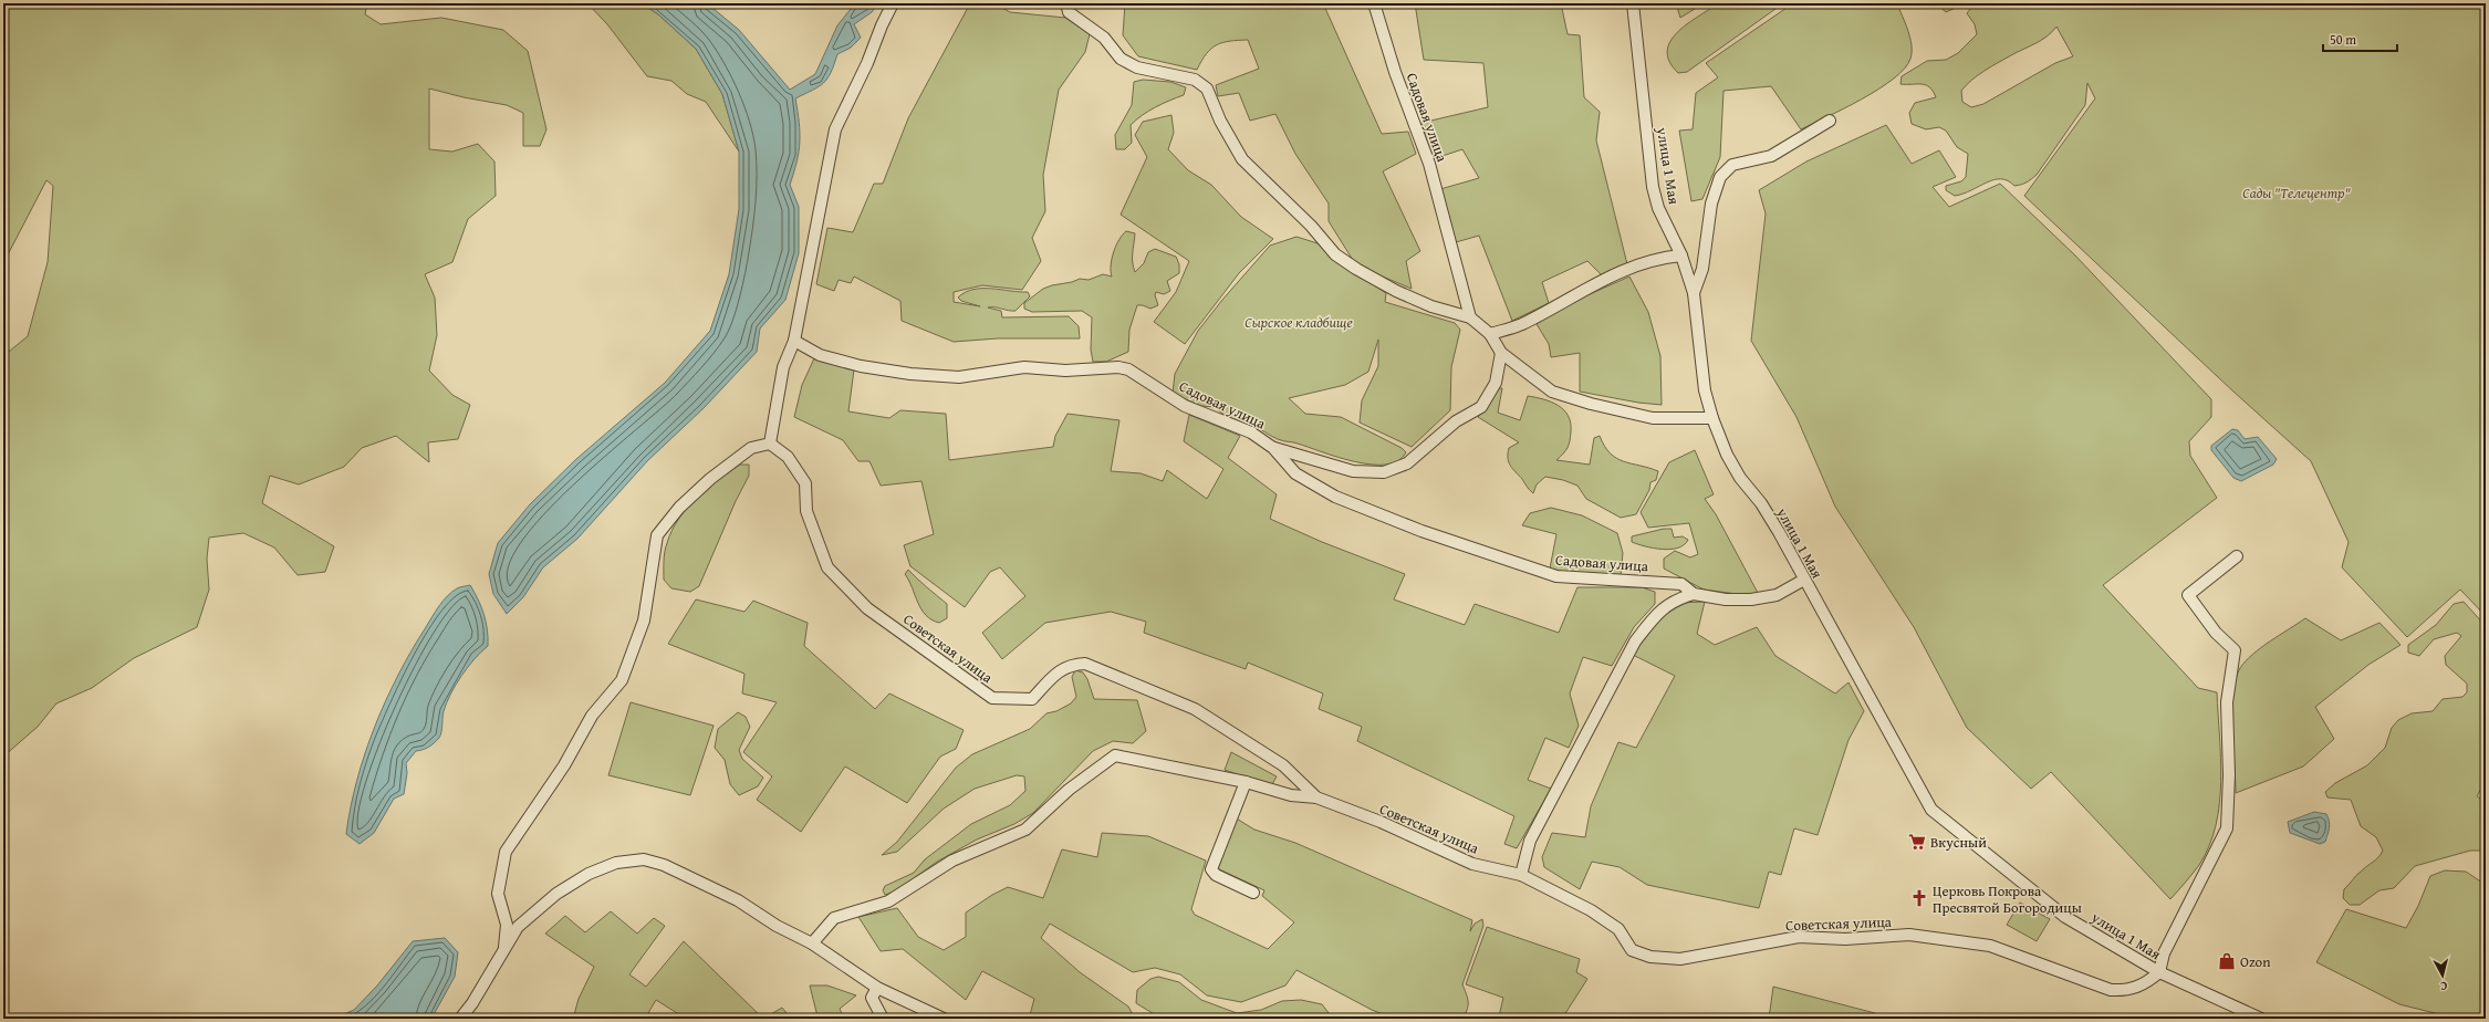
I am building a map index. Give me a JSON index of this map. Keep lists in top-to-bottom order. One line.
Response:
{"streets":{"street":["Садовая улица","улица 1 Мая","Советская улица"]},"crossings":[["Садовая улица","улица 1 Мая"],["Садовая улица","Советская улица"],["улица 1 Мая","Советская улица"]],"parks":["Сады \"Телецентр\"","Сырское кладбище"],"places":{"supermarket":["Вкусный"],"church":["Церковь Покрова Пресвятой Богородицы"],"shop":["Ozon"]},"scale_bar":"50 m","north":"bottom"}
